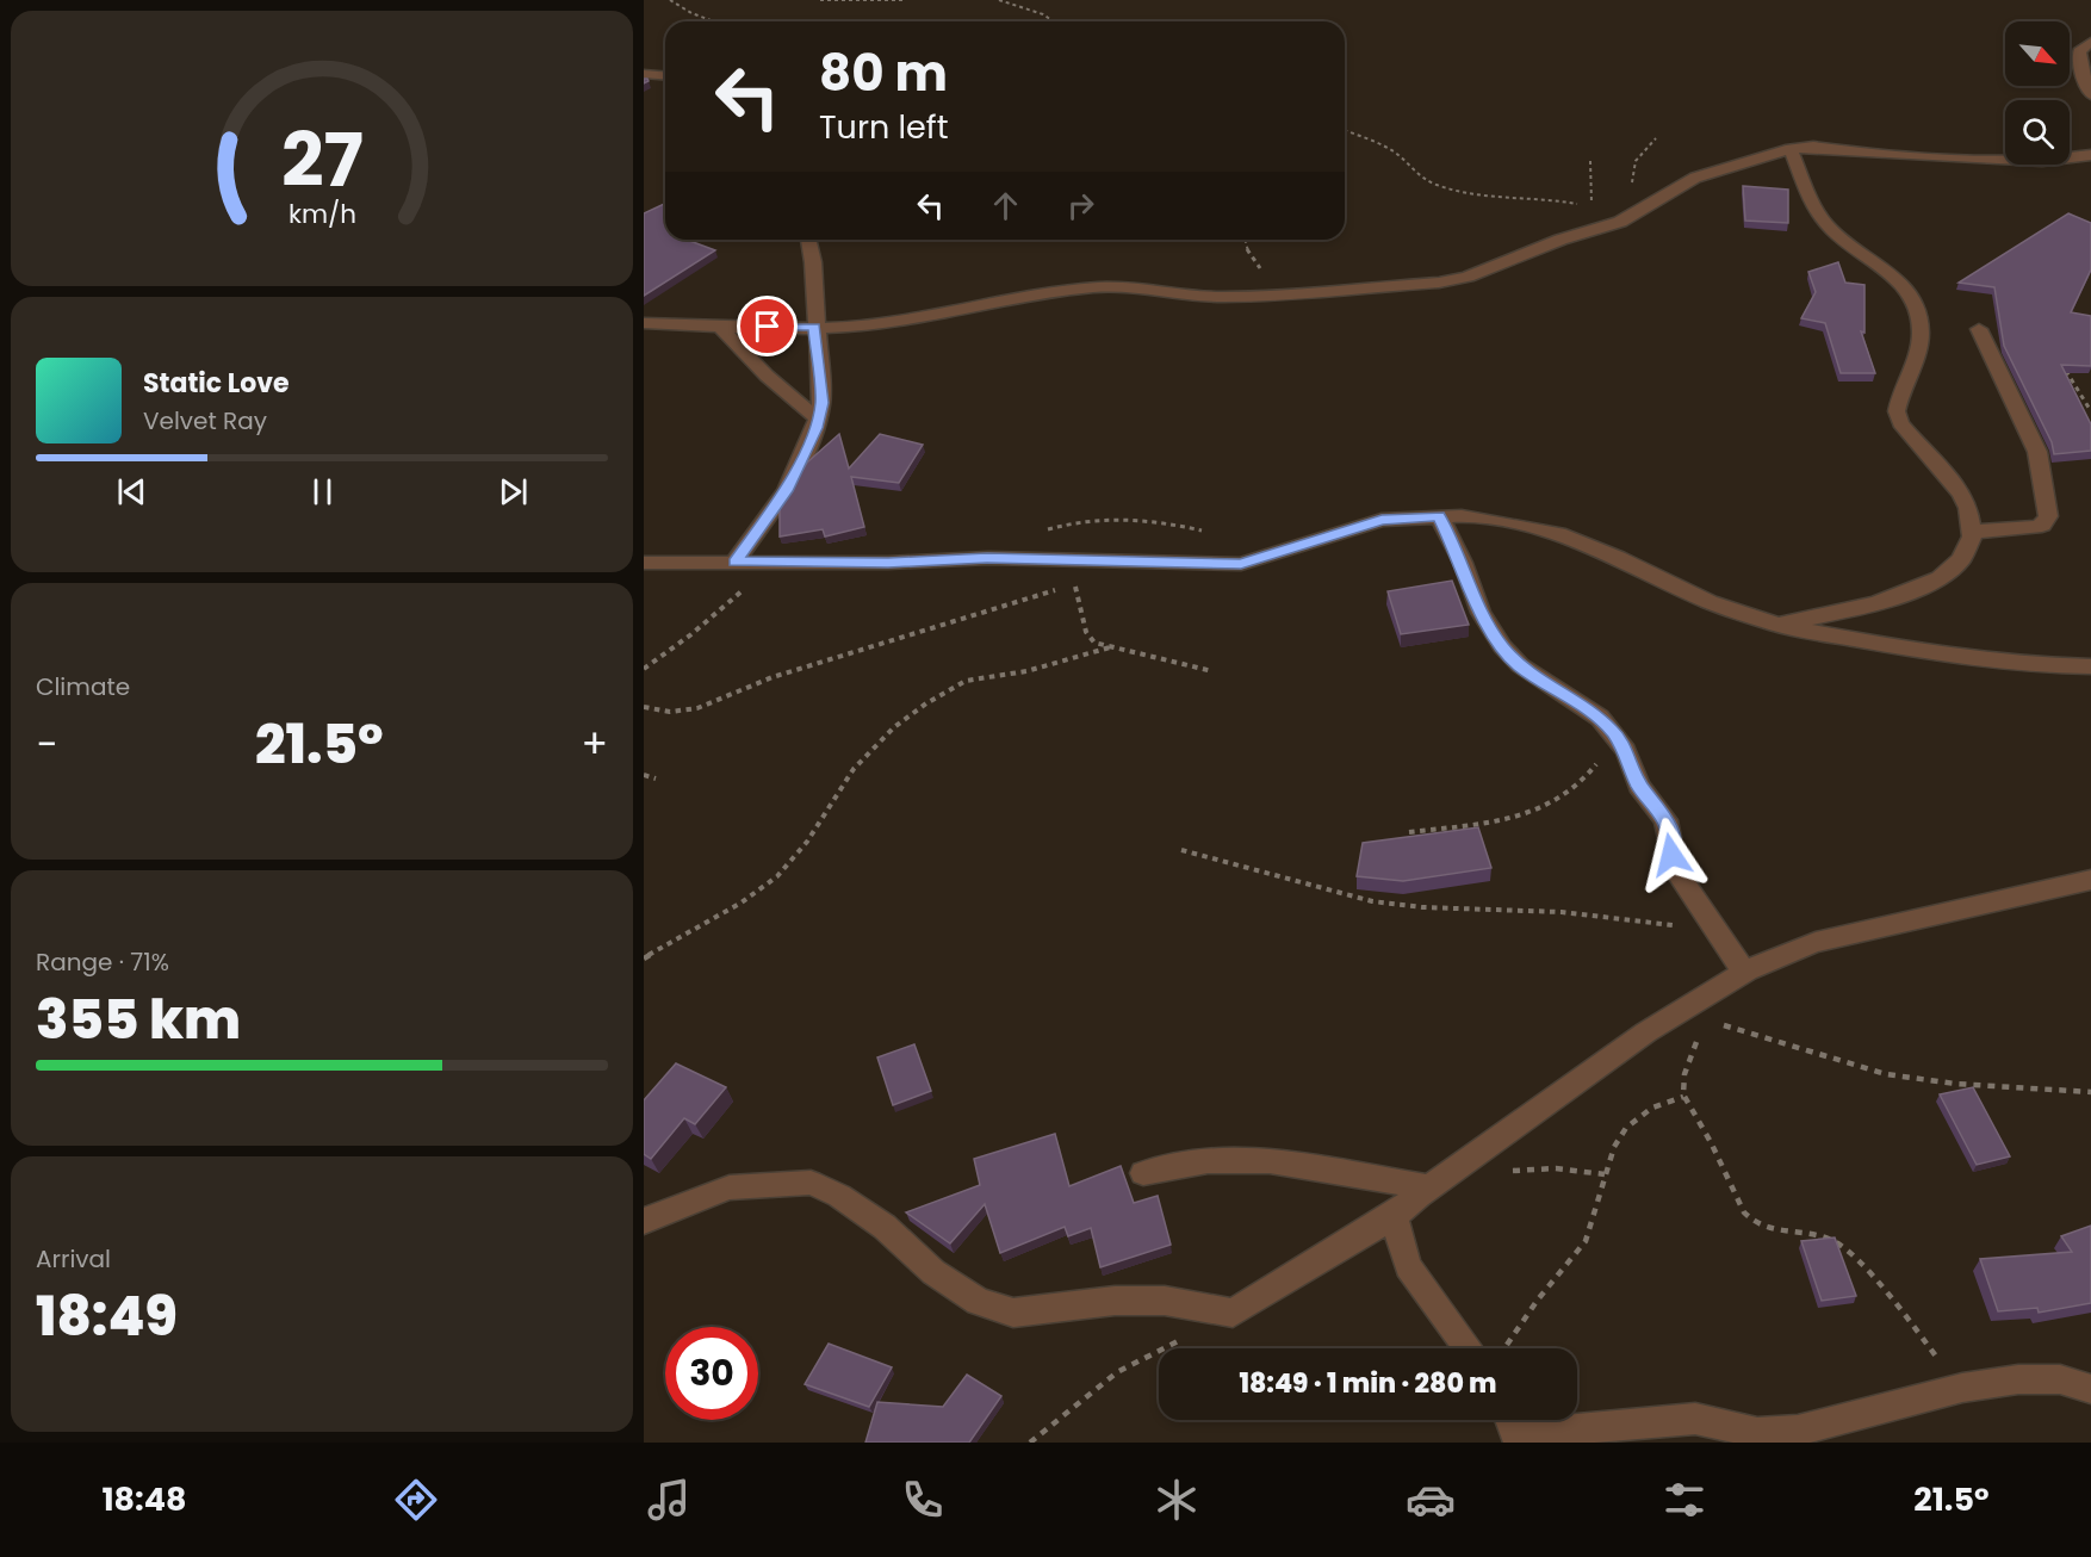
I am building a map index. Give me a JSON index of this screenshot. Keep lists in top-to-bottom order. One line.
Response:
{"north":"bottom right","page":{"turn":["80 m","Turn left"],"song":["Static Love","Velvet Ray"],"tile":["Climate",["Range · 71%","355 km"],["Arrival","18:49"]],"heat":["−","21.5°","+"],"limit":"30","trip":"18:49 · 1 min · 280 m","tabs":["18:48","21.5°"],"gauge":["27","km/h"]}}
